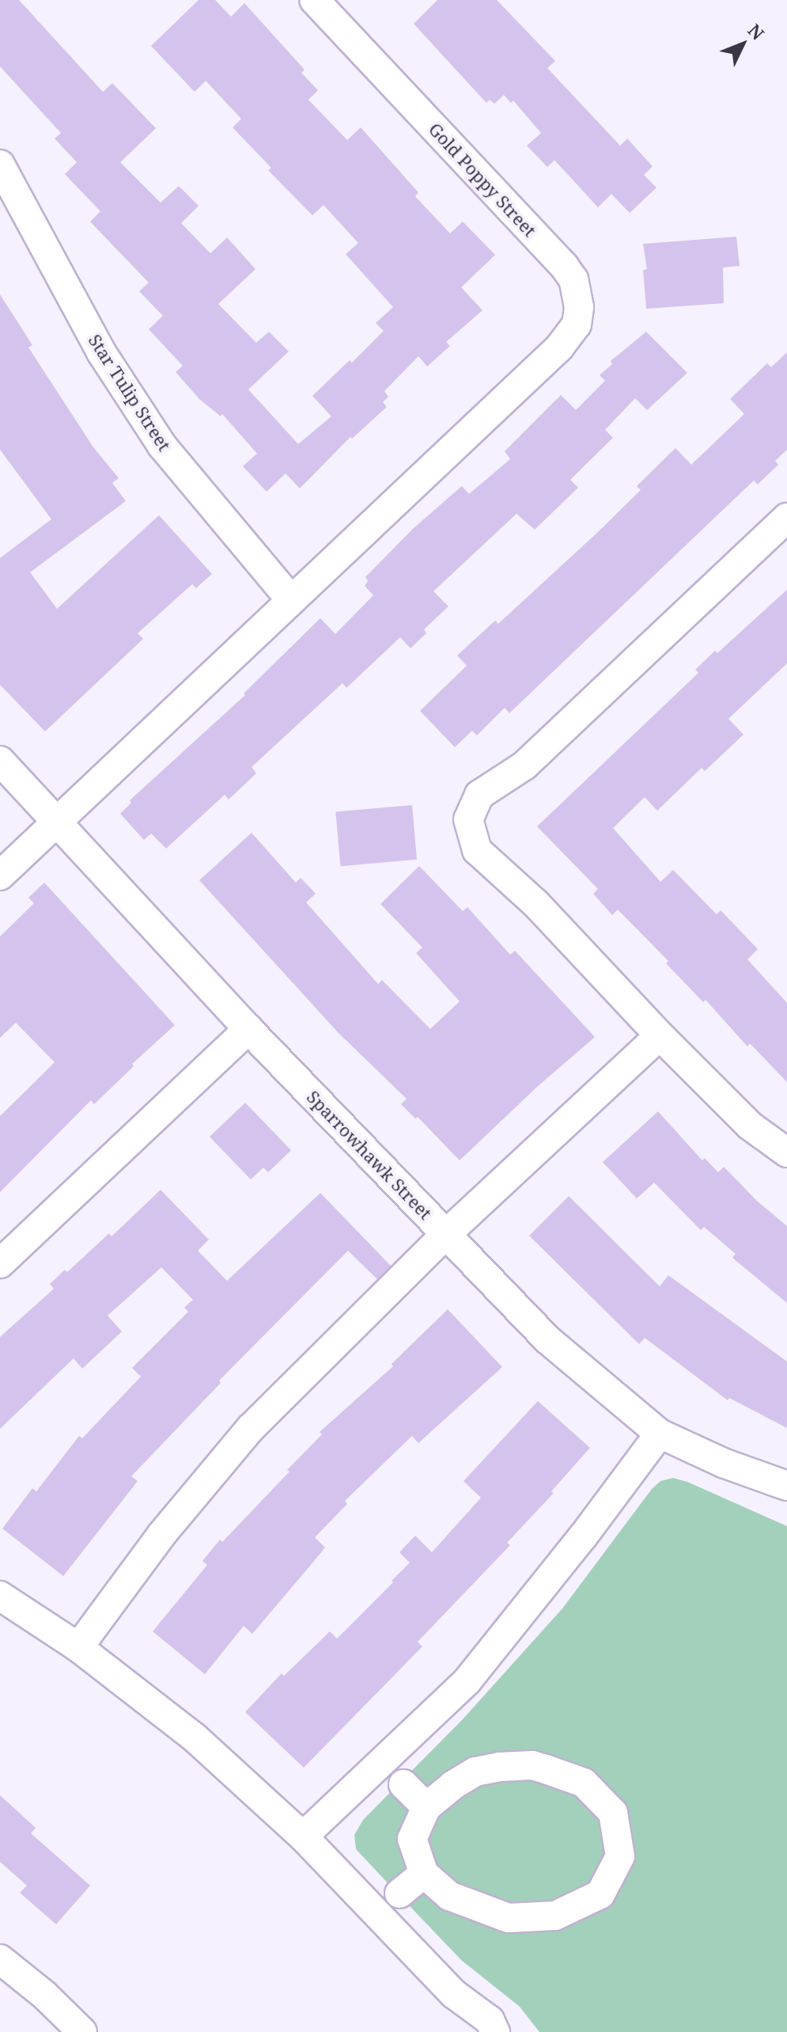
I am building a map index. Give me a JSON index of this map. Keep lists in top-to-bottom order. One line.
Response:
{"streets":{"street":["Gold Poppy Street","Star Tulip Street","Sparrowhawk Street"]},"crossings":[["Gold Poppy Street","Star Tulip Street"],["Gold Poppy Street","Sparrowhawk Street"]],"north":"top right"}
